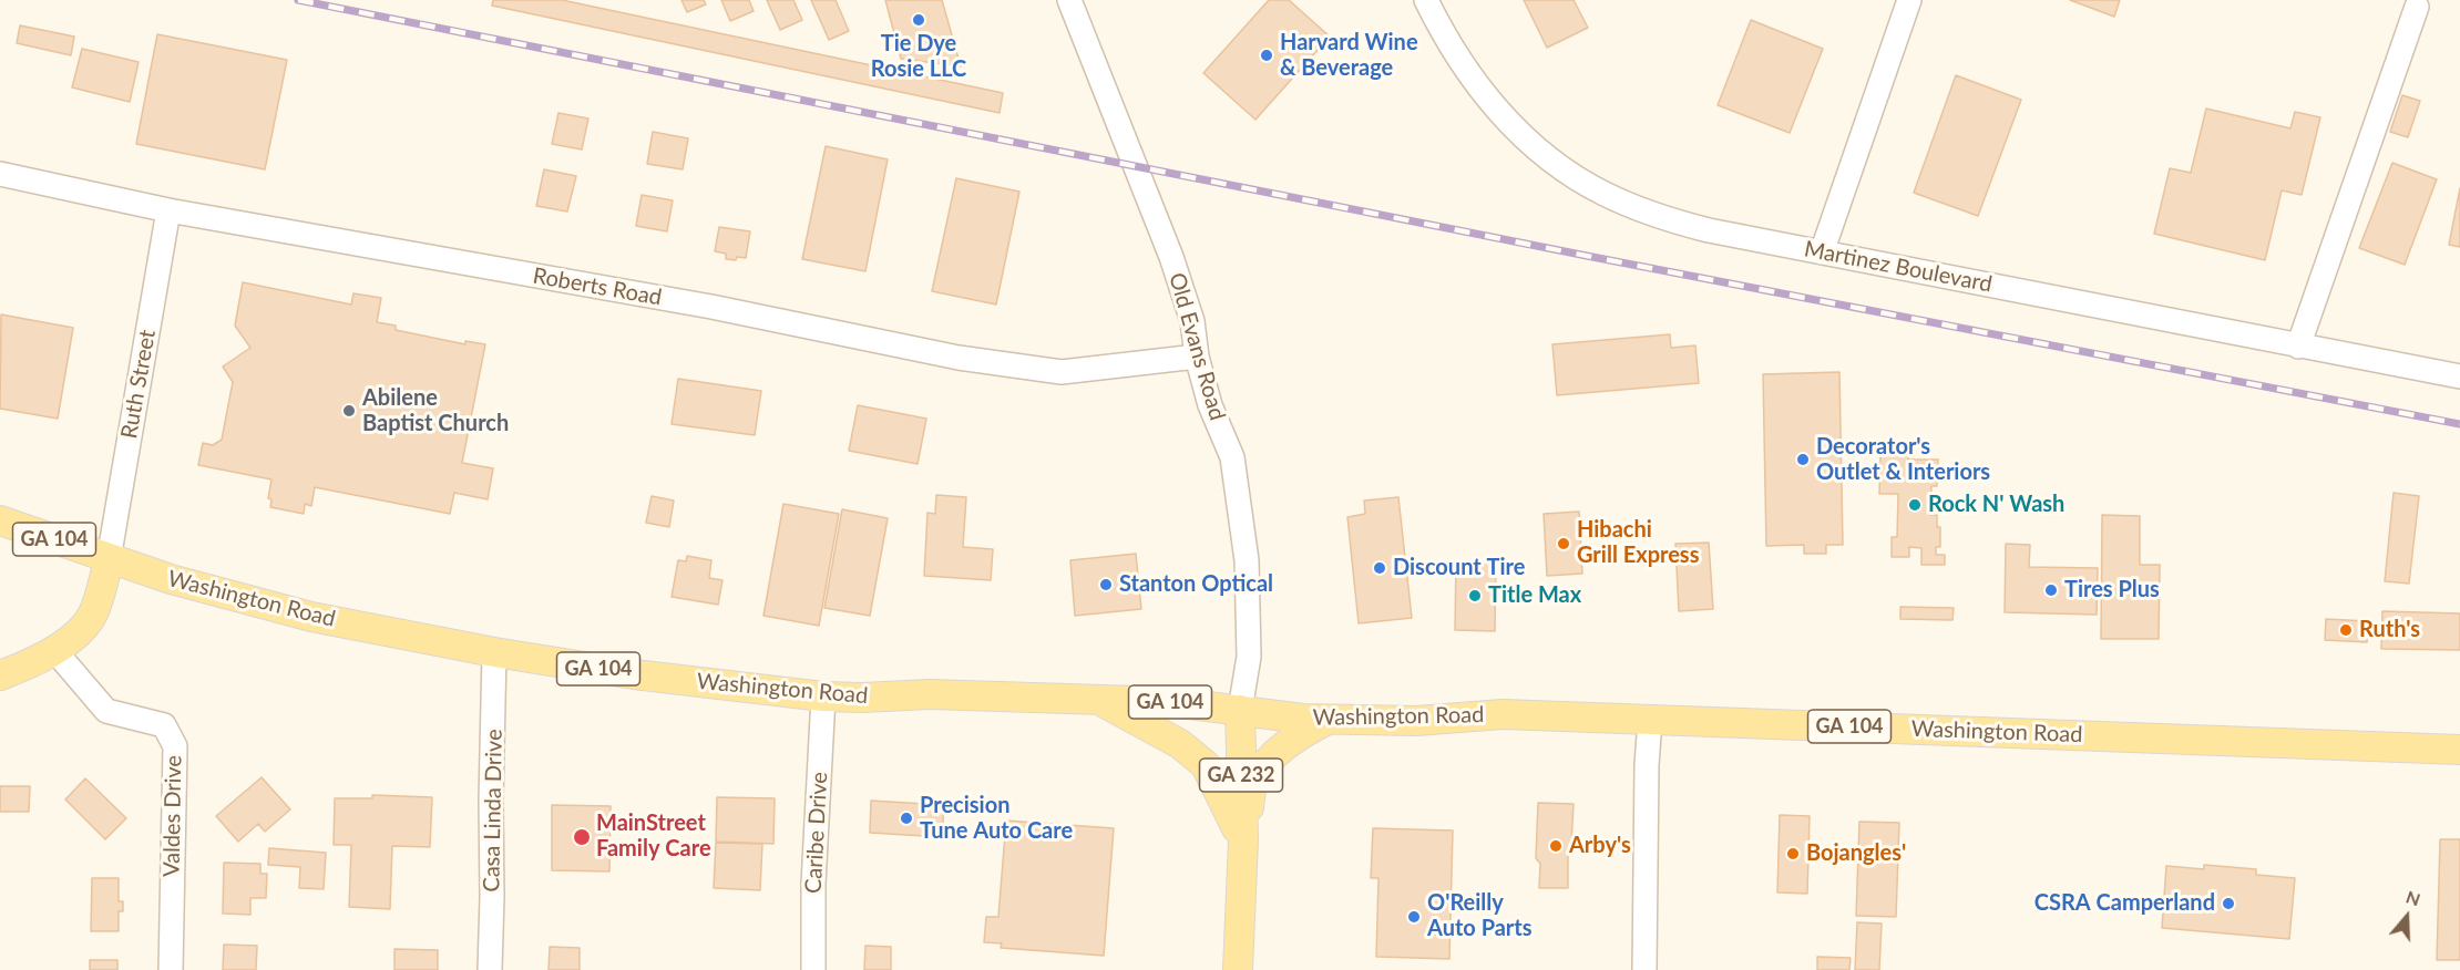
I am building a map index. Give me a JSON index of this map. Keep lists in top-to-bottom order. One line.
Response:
{"streets":{"main road":["GA 104","Washington Road","GA 232"],"street":["Martinez Boulevard","Roberts Road","Old Evans Road","Ruth Street","Casa Linda Drive","Valdes Drive","Caribe Drive"]},"crossings":[["Roberts Road","Old Evans Road"],["Roberts Road","Ruth Street"],["Old Evans Road","Washington Road"],["Old Evans Road","GA 232"],["Ruth Street","Washington Road"],["Washington Road","GA 232"],["Washington Road","Casa Linda Drive"],["Washington Road","Caribe Drive"]],"places":["Tie Dye Rosie LLC","Harvard Wine & Beverage","Abilene Baptist Church","Decorator's Outlet & Interiors","Rock N' Wash","Hibachi Grill Express","Discount Tire","Stanton Optical","Tires Plus","Title Max","Ruth's","Precision Tune Auto Care","MainStreet Family Care","Arby's","Bojangles'","CSRA Camperland","O'Reilly Auto Parts"],"north":"top"}
